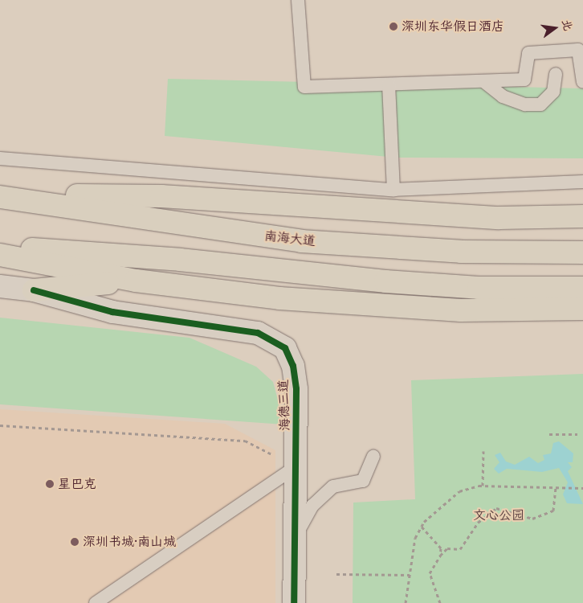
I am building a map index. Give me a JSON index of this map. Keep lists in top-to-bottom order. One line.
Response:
{"streets":{"main road":["南海大道"],"street":["海德三道"]},"parks":["文心公园"],"places":["深圳东华假日酒店","星巴克","深圳书城·南山城"],"north":"right"}
